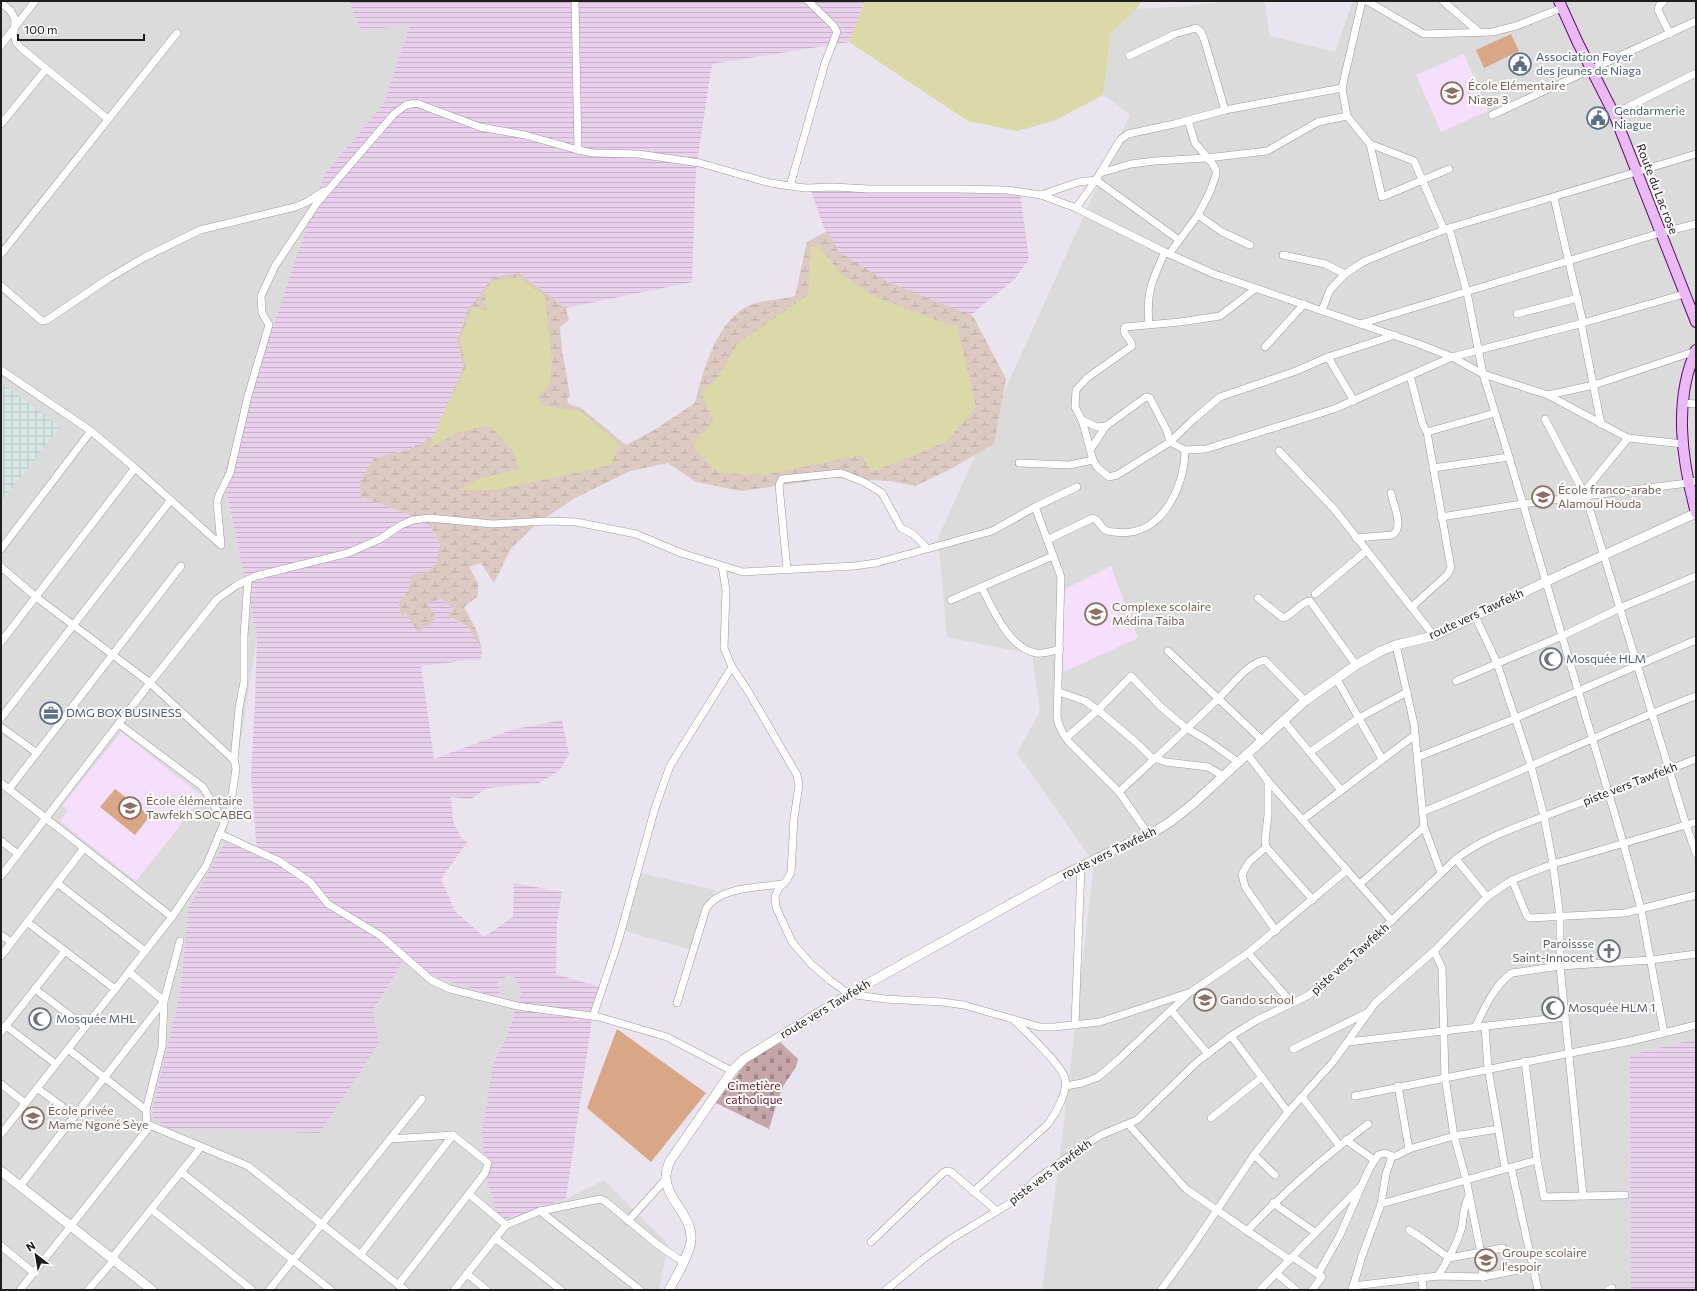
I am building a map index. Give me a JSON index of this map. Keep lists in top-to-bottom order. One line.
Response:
{"streets":{"main road":["Route du Lac rose"],"street":["route vers Tawfekh","piste vers Tawfekh"]},"parks":["Cimetière catholique"],"places":{"public building":["Association Foyer des Jeunes de Niaga","Gendarmerie Niague"],"school or university":["École Elémentaire Niaga 3","École franco-arabe Alamoul Houda","Complexe scolaire Médina Taiba","École élémentaire Tawfekh SOCABEG","Gando school","École privée Mame Ngoné Sèye","Groupe scolaire l'espoir"],"mosque":["Mosquée HLM","Mosquée HLM 1","Mosquée MHL"],"office":["DMG BOX BUSINESS"],"church":["Paroissse Saint-Innocent"]},"scale_bar":"100 m","north":"top left"}
